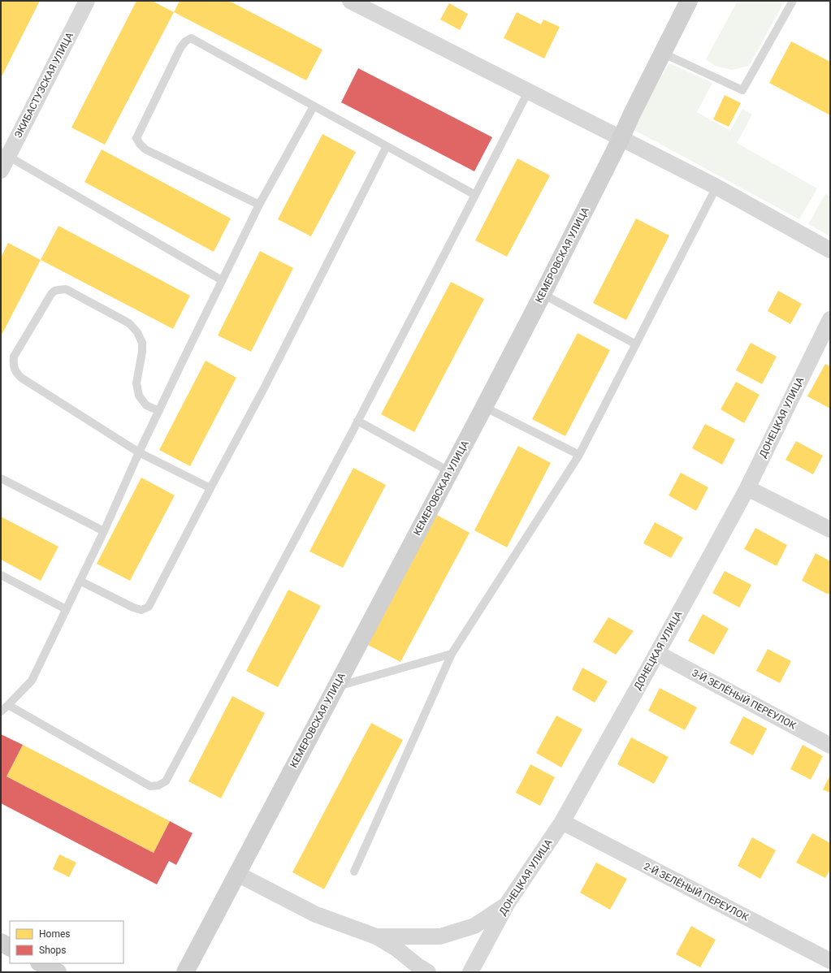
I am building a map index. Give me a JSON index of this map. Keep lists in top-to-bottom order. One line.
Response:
{"streets":{"street":["ЭКИБАСТУЗСКАЯ УЛИЦА","КЕМЕРОВСКАЯ УЛИЦА","ДОНЕЦКАЯ УЛИЦА","3-Й ЗЕЛЁНЫЙ ПЕРЕУЛОК","2-Й ЗЕЛЁНЫЙ ПЕРЕУЛОК"]},"crossings":[["ДОНЕЦКАЯ УЛИЦА","3-Й ЗЕЛЁНЫЙ ПЕРЕУЛОК"],["ДОНЕЦКАЯ УЛИЦА","2-Й ЗЕЛЁНЫЙ ПЕРЕУЛОК"]],"legend":["Homes","Shops"]}
